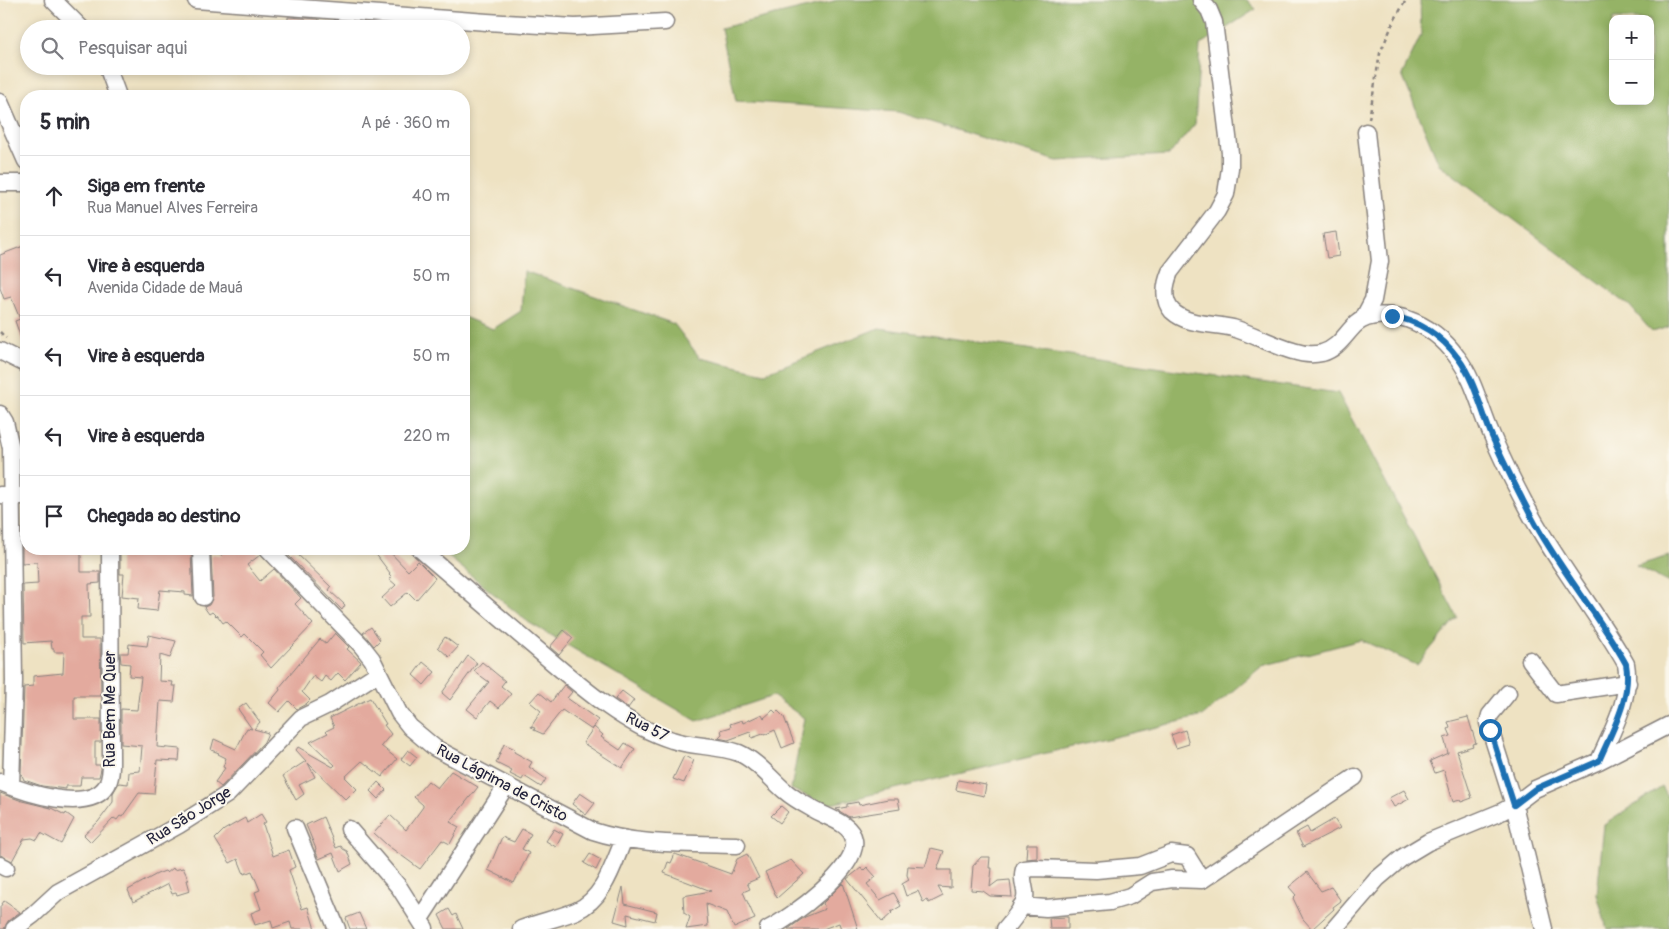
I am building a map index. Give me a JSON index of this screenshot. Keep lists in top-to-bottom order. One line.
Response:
{"streets":{"street":["Rua Bem Me Quer","Rua 57","Rua Lágrima de Cristo","Rua São Jorge"]},"crossings":[["Rua Lágrima de Cristo","Rua São Jorge"]],"page":{"map_buttons":["+","−"],"search":"Pesquisar aqui","heading":["5 min","A pé · 360 m"],"list":[["Siga em frente","Rua Manuel Alves Ferreira","40 m"],["Vire à esquerda","Avenida Cidade de Mauá","50 m"],["Vire à esquerda","50 m"],["Vire à esquerda","220 m"],"Chegada ao destino"]}}
